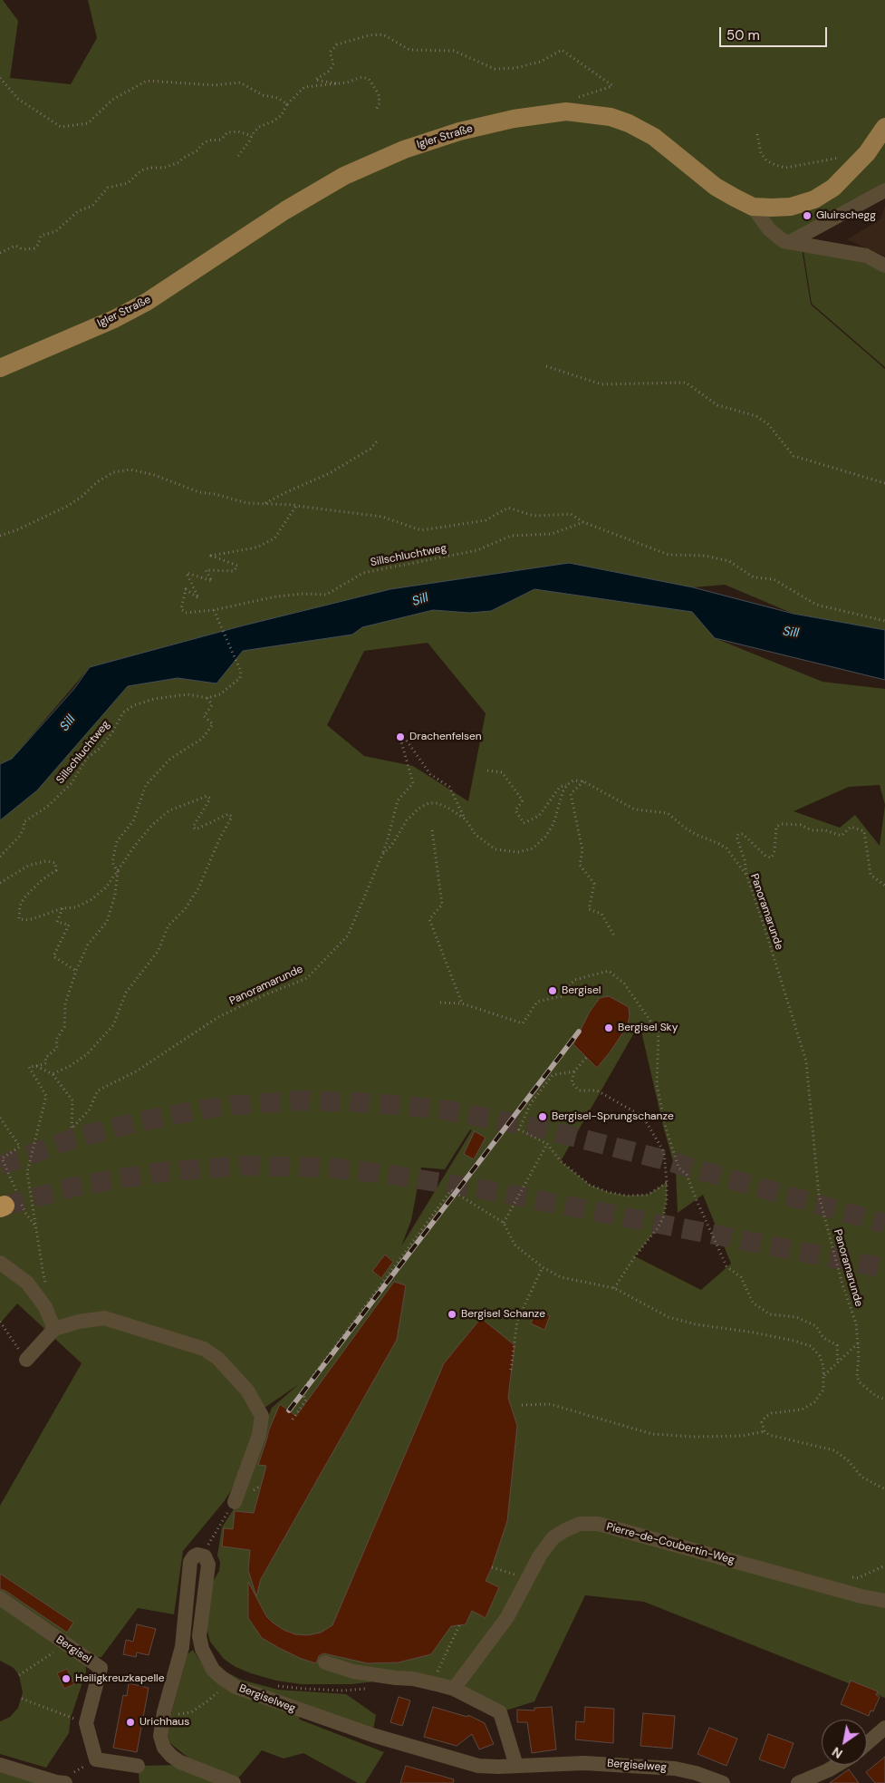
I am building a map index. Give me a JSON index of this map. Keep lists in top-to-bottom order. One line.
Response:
{"streets":{"main road":["Igler Straße"],"street":["Pierre-de-Coubertin-Weg","Bergisel","Bergiselweg"],"path":["Sillschluchtweg","Panoramarunde"]},"water":["Sill"],"places":["Gluirschegg","Drachenfelsen","Bergisel","Bergisel Sky","Bergisel-Sprungschanze","Bergisel Schanze","Heiligkreuzkapelle","Urichhaus"],"scale_bar":"50 m","north":"bottom left"}
